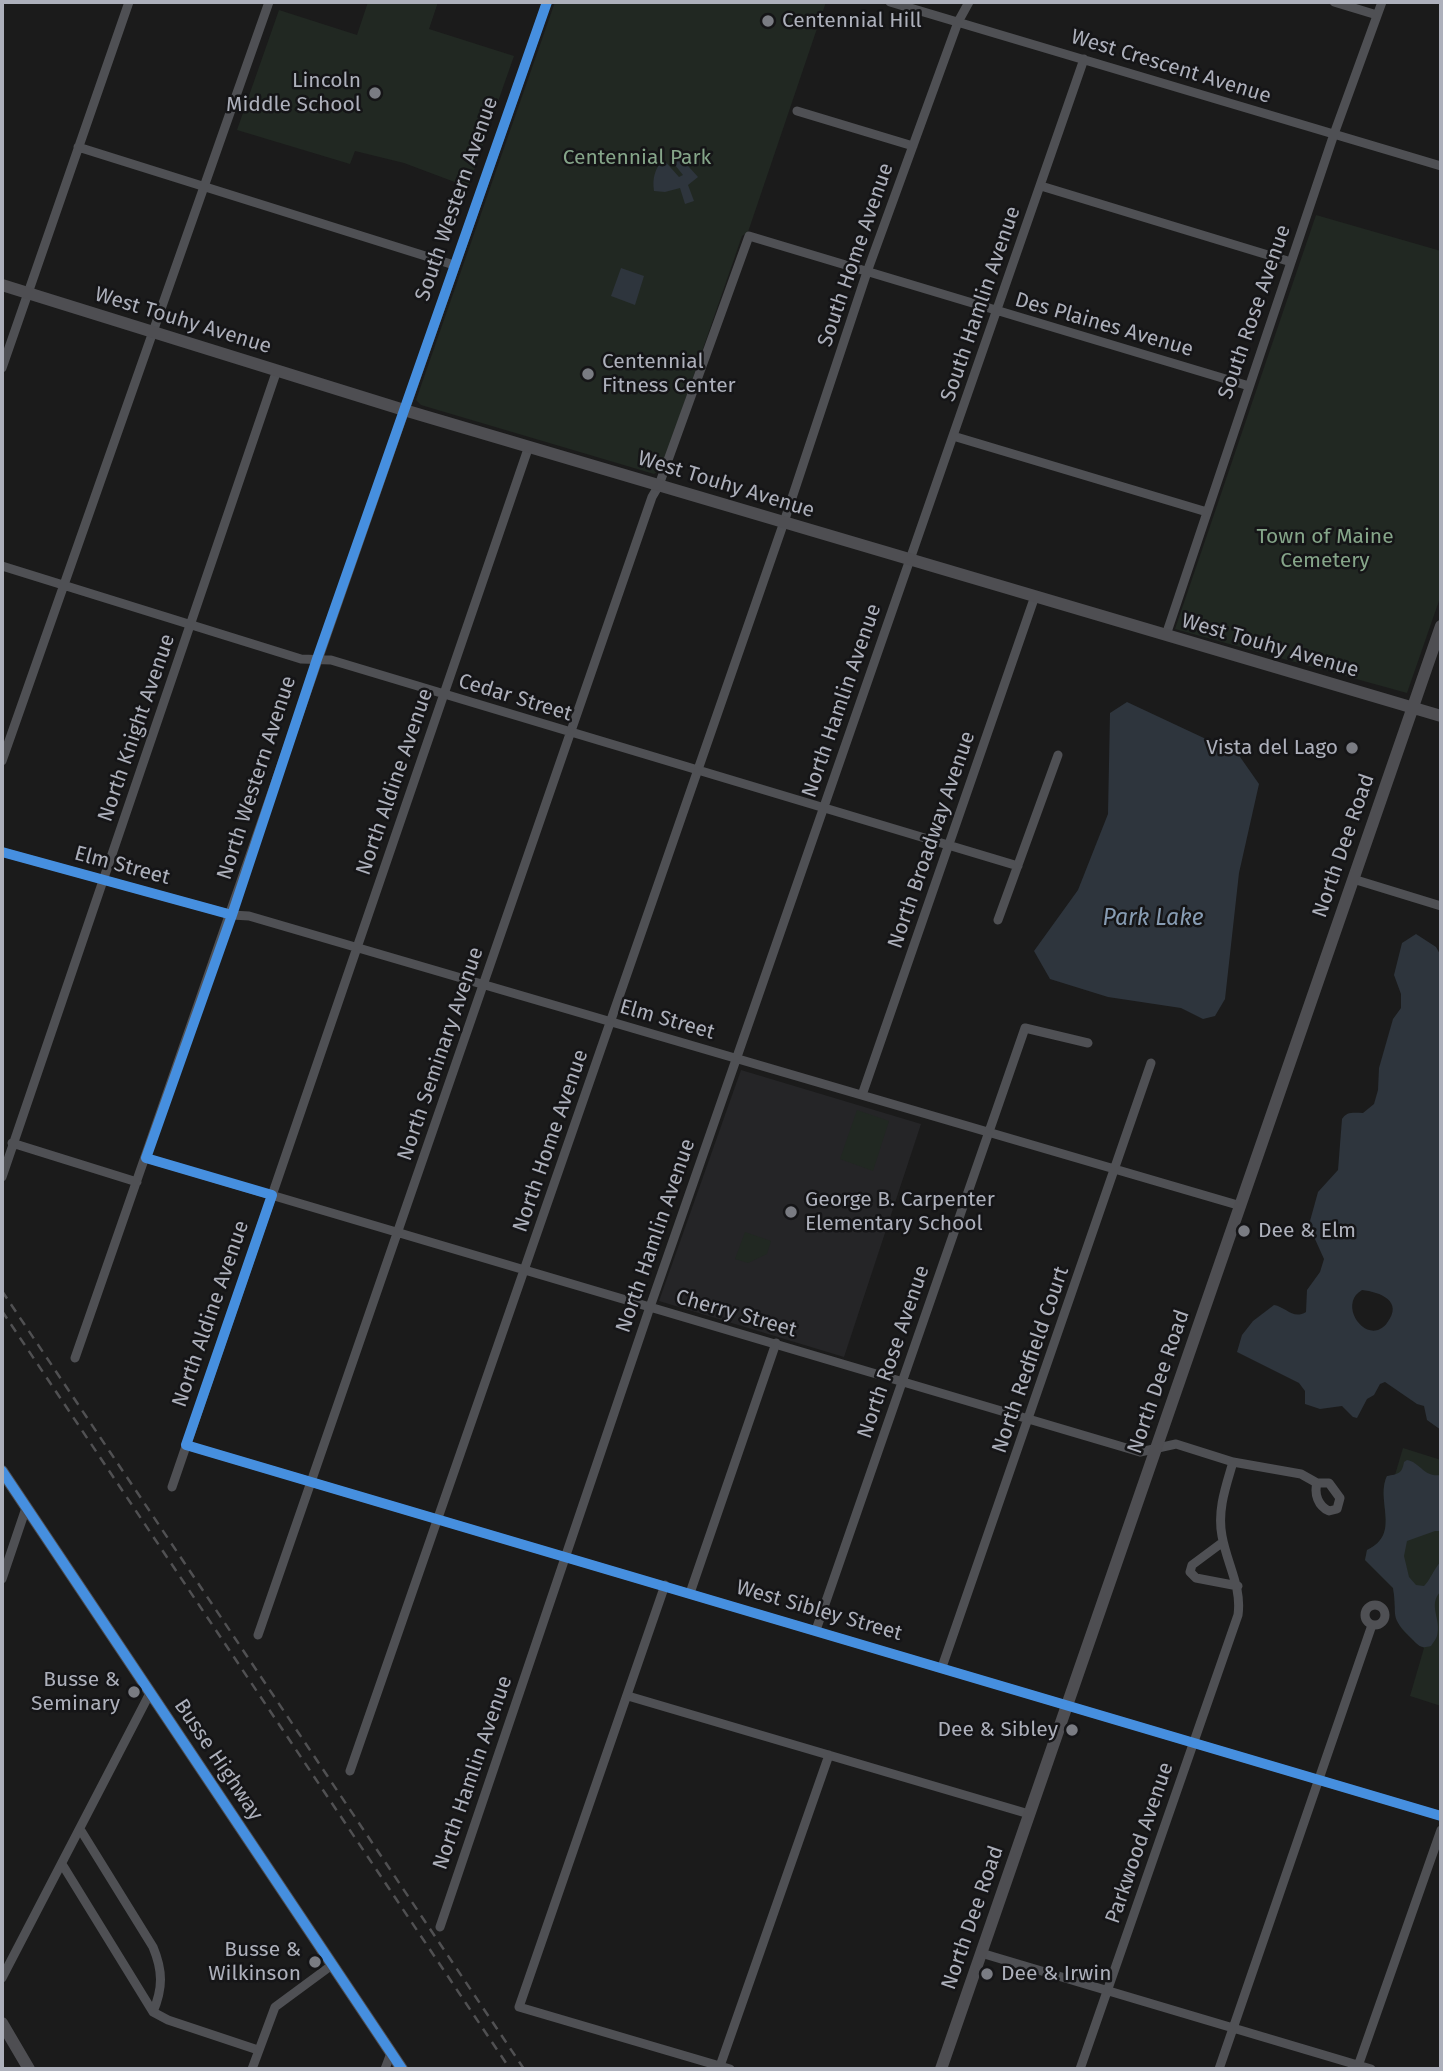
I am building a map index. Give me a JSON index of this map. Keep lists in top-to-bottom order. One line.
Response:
{"streets":{"main road":["West Touhy Avenue","North Dee Road","Busse Highway"],"street":["West Crescent Avenue","South Western Avenue","South Home Avenue","South Hamlin Avenue","South Rose Avenue","Des Plaines Avenue","Cedar Street","North Hamlin Avenue","North Knight Avenue","North Western Avenue","North Aldine Avenue","North Broadway Avenue","Elm Street","North Seminary Avenue","North Home Avenue","Cherry Street","North Rose Avenue","North Redfield Court","West Sibley Street","Parkwood Avenue"]},"crossings":[["West Crescent Avenue","South Home Avenue"],["West Crescent Avenue","South Hamlin Avenue"],["West Crescent Avenue","South Rose Avenue"],["South Western Avenue","West Touhy Avenue"],["South Western Avenue","North Western Avenue"],["South Home Avenue","West Touhy Avenue"],["South Home Avenue","Des Plaines Avenue"],["South Home Avenue","North Home Avenue"],["South Hamlin Avenue","West Touhy Avenue"],["South Hamlin Avenue","Des Plaines Avenue"],["South Hamlin Avenue","North Hamlin Avenue"],["South Rose Avenue","West Touhy Avenue"],["South Rose Avenue","Des Plaines Avenue"],["West Touhy Avenue","North Hamlin Avenue"],["West Touhy Avenue","North Knight Avenue"],["West Touhy Avenue","North Western Avenue"],["West Touhy Avenue","North Aldine Avenue"],["West Touhy Avenue","North Broadway Avenue"],["West Touhy Avenue","North Dee Road"],["West Touhy Avenue","North Seminary Avenue"],["West Touhy Avenue","North Home Avenue"],["Des Plaines Avenue","North Seminary Avenue"],["Cedar Street","North Hamlin Avenue"],["Cedar Street","North Knight Avenue"],["Cedar Street","North Western Avenue"],["Cedar Street","North Aldine Avenue"],["Cedar Street","North Broadway Avenue"],["Cedar Street","North Seminary Avenue"],["Cedar Street","North Home Avenue"],["North Hamlin Avenue","Elm Street"],["North Hamlin Avenue","Cherry Street"],["North Hamlin Avenue","West Sibley Street"],["North Knight Avenue","Elm Street"],["North Western Avenue","Elm Street"],["North Western Avenue","Cherry Street"],["North Aldine Avenue","Elm Street"],["North Aldine Avenue","Cherry Street"],["North Aldine Avenue","West Sibley Street"],["North Broadway Avenue","Elm Street"],["North Dee Road","Elm Street"],["North Dee Road","Cherry Street"],["North Dee Road","West Sibley Street"],["Elm Street","North Seminary Avenue"],["Elm Street","North Home Avenue"],["Elm Street","North Rose Avenue"],["Elm Street","North Redfield Court"],["North Seminary Avenue","Cherry Street"],["North Seminary Avenue","West Sibley Street"],["North Home Avenue","Cherry Street"],["North Home Avenue","West Sibley Street"],["Cherry Street","North Rose Avenue"],["Cherry Street","North Redfield Court"],["Cherry Street","Parkwood Avenue"],["North Rose Avenue","West Sibley Street"],["North Redfield Court","West Sibley Street"],["West Sibley Street","Parkwood Avenue"]],"water":["Park Lake"],"parks":["Centennial Park","Town of Maine Cemetery"],"places":["Centennial Hill","Lincoln Middle School","Centennial Fitness Center","Vista del Lago","George B. Carpenter Elementary School","Dee & Elm","Busse & Seminary","Dee & Sibley","Busse & Wilkinson","Dee & Irwin"]}
